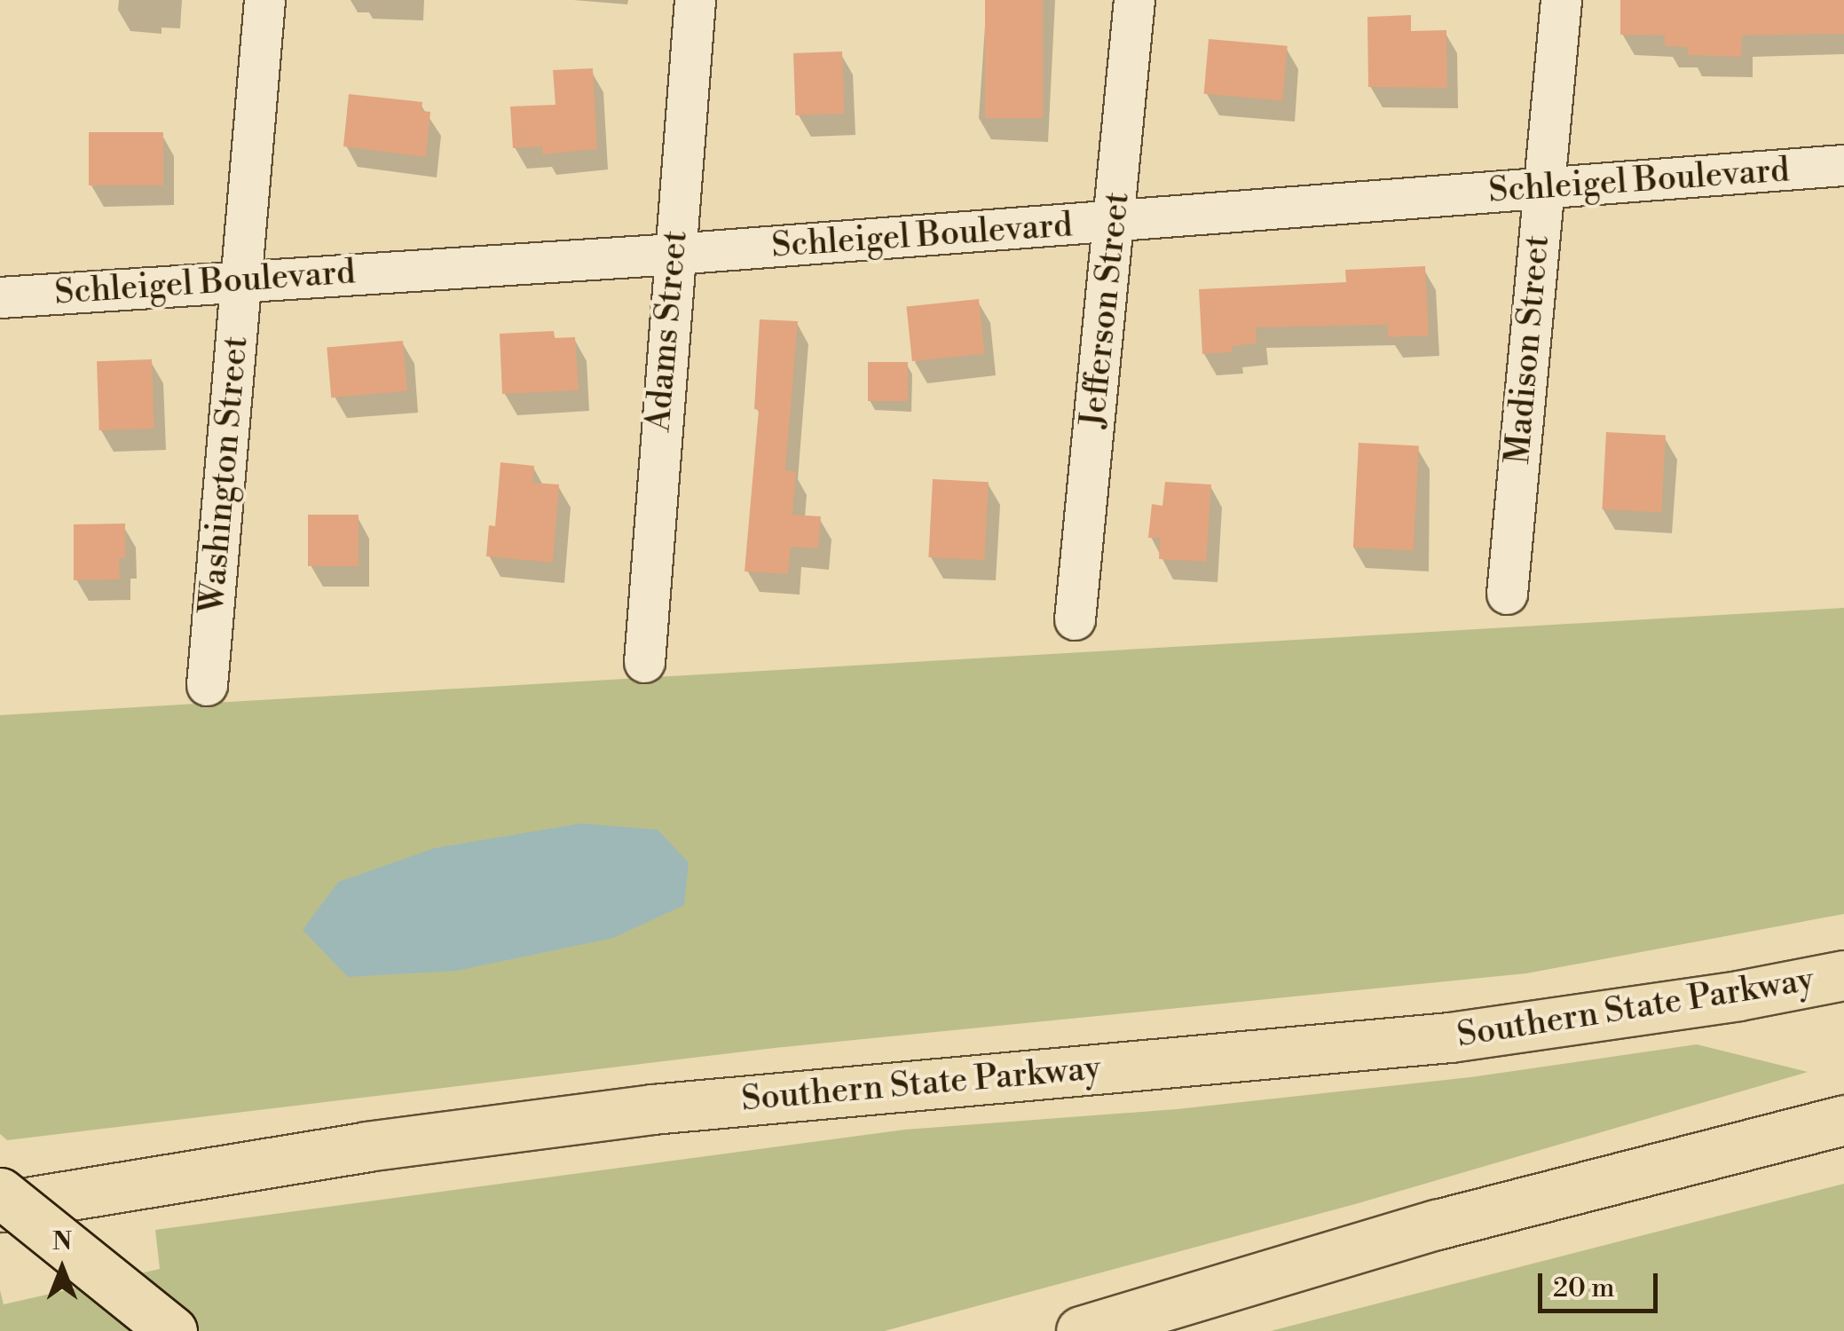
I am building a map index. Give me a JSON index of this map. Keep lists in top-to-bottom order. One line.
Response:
{"streets":{"main road":["Southern State Parkway"],"street":["Schleigel Boulevard","Jefferson Street","Adams Street","Madison Street","Washington Street"]},"crossings":[["Schleigel Boulevard","Jefferson Street"],["Schleigel Boulevard","Adams Street"],["Schleigel Boulevard","Madison Street"],["Schleigel Boulevard","Washington Street"]],"scale_bar":"20 m","north":"top"}
